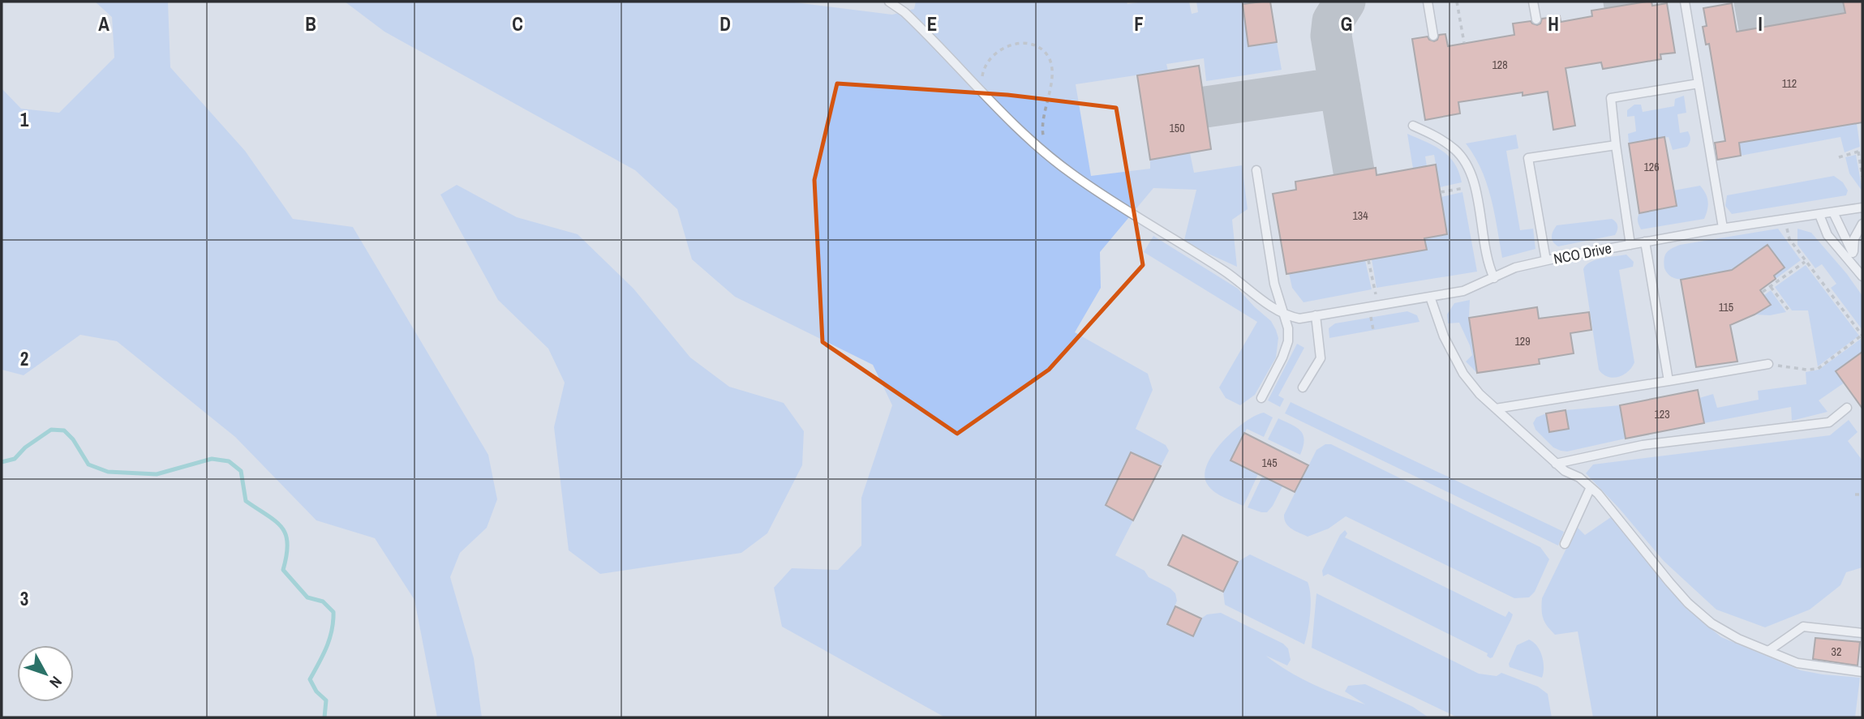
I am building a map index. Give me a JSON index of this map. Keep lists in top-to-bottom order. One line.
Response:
{"streets":{"lane":["NCO Drive"]},"house_numbers":["128","112","150","126","134","115","129","123","145","32"],"north":"bottom right","grid":{"columns":["A","B","C","D","E","F","G","H","I"],"rows":["1","2","3"]}}
